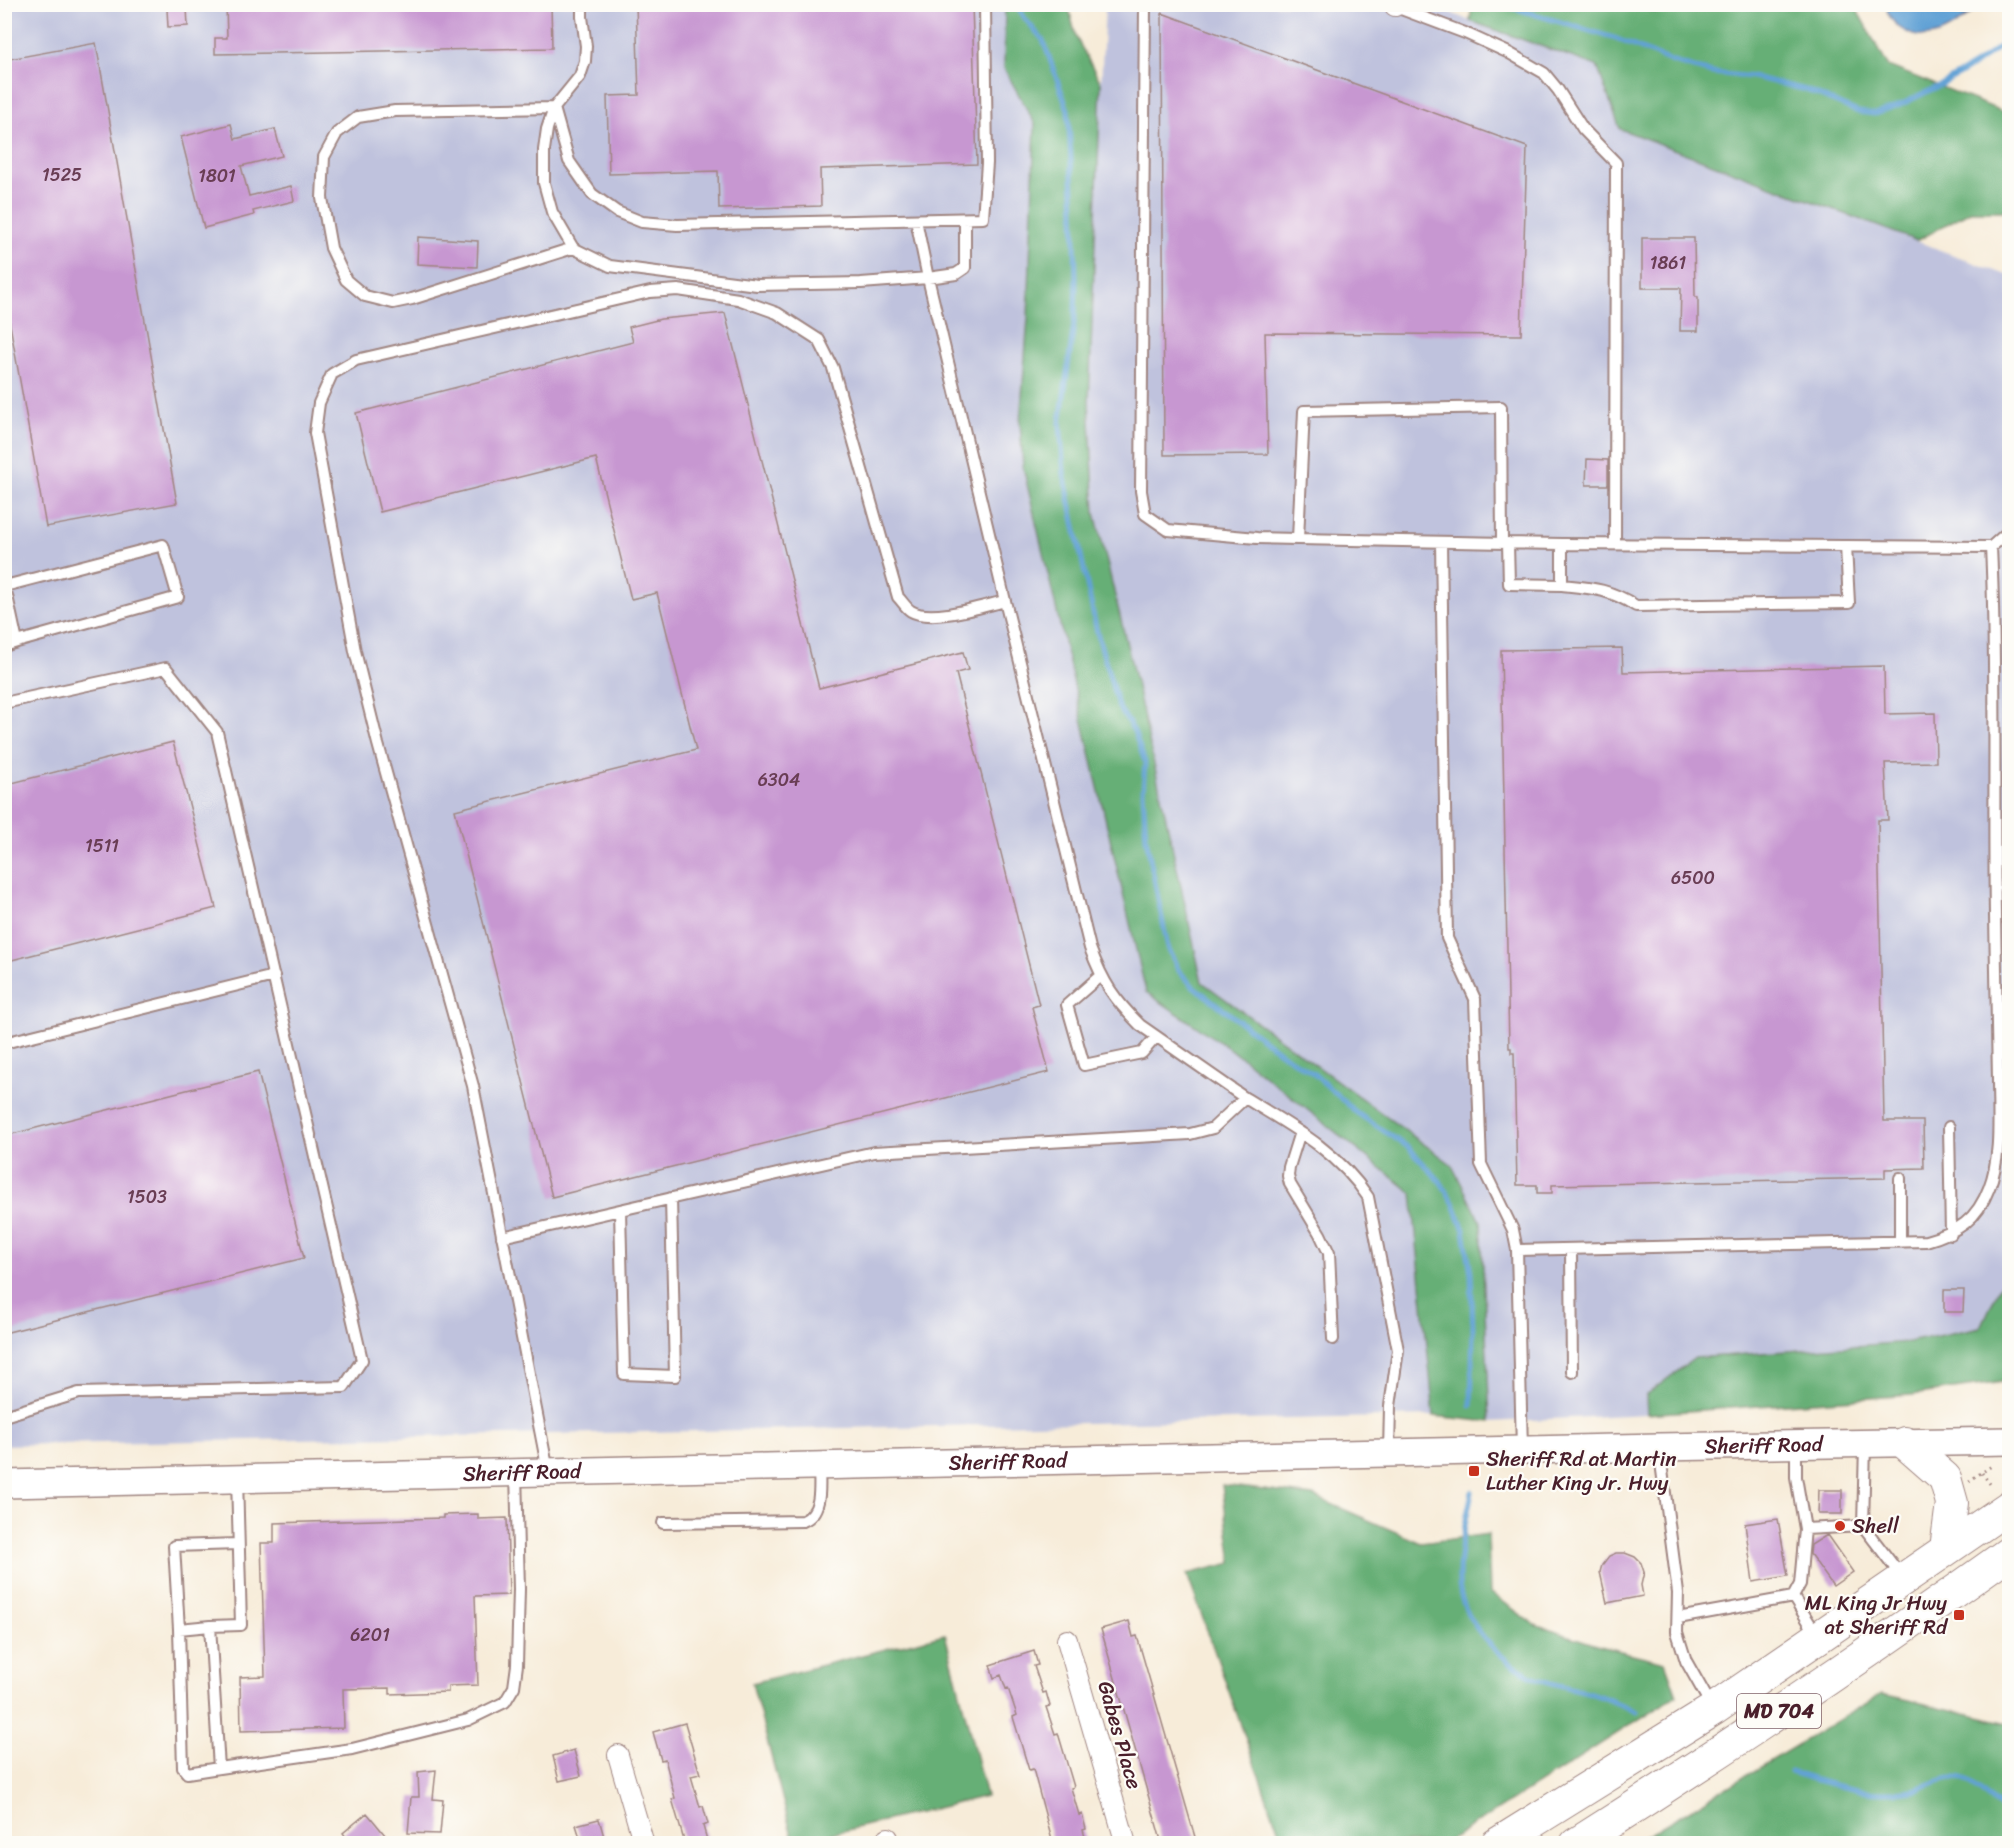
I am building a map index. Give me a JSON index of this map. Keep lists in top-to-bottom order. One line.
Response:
{"streets":{"main road":["Sheriff Road","MD 704"],"street":["Gabes Place"]},"places":{"transit":["Sheriff Rd at Martin Luther King Jr. Hwy","ML King Jr Hwy at Sheriff Rd"],"other":["Shell"]},"house_numbers":["1525","1801","1861","6304","1511","6500","1503","6201"]}
